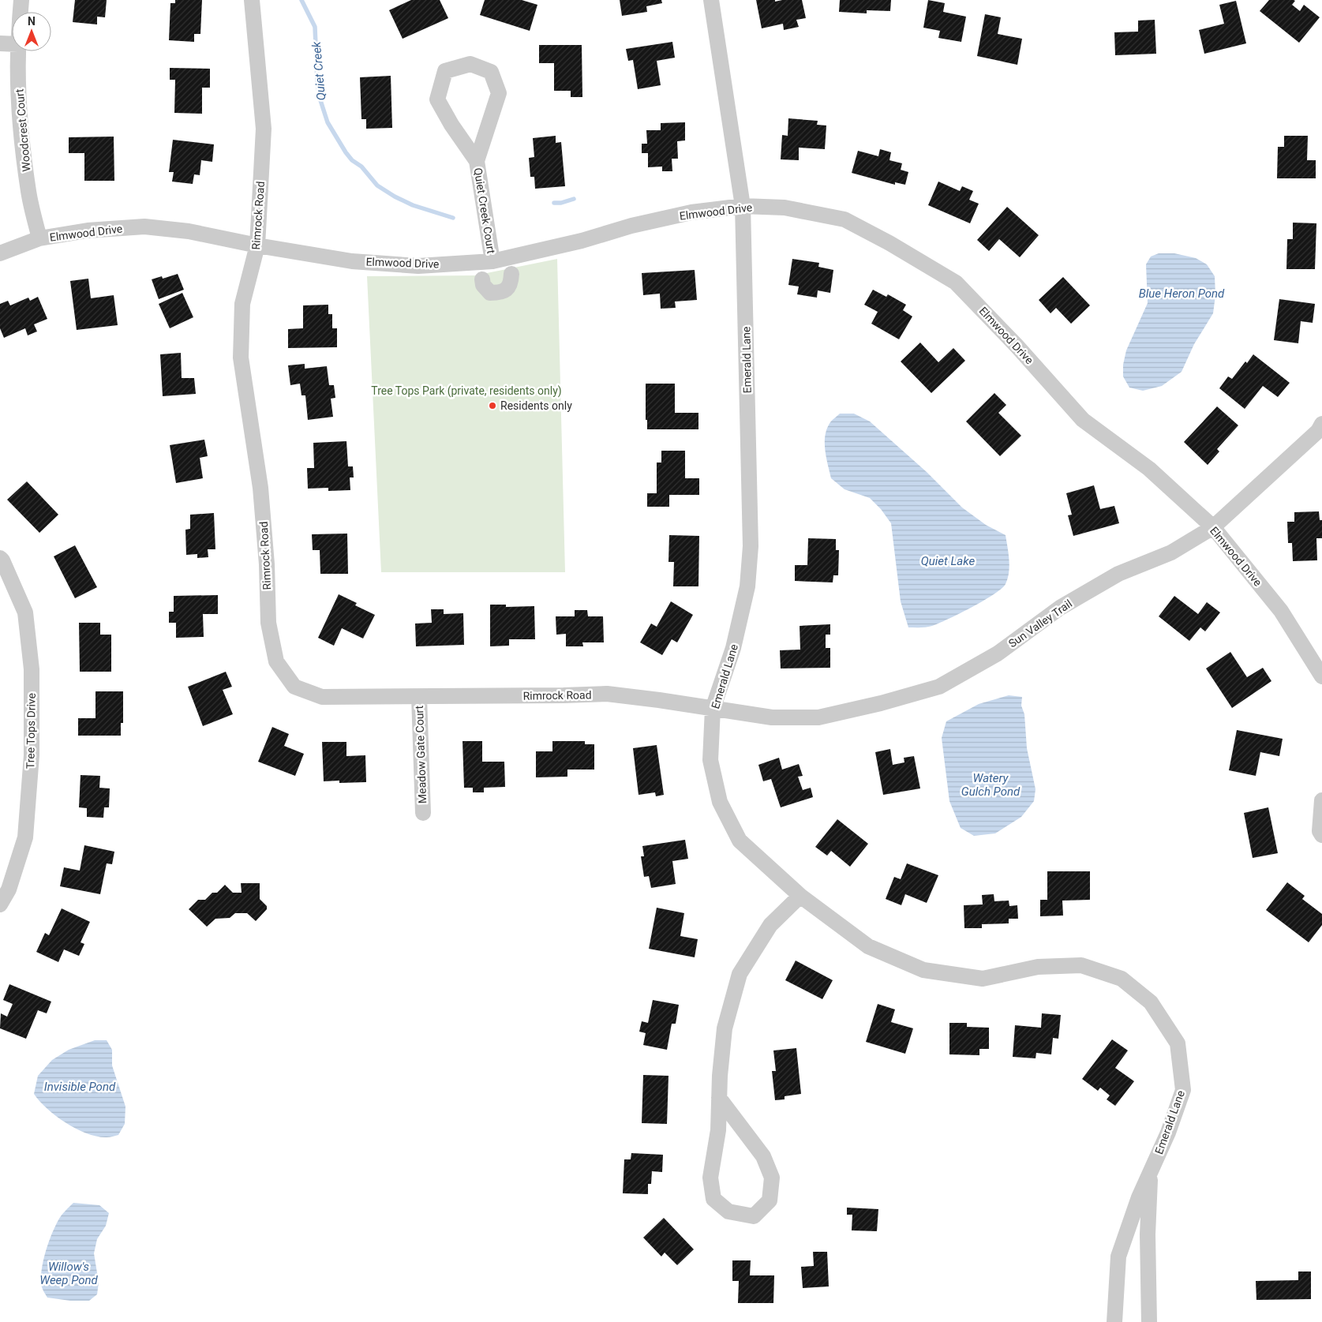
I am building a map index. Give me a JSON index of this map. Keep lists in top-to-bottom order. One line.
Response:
{"streets":{"street":["Woodcrest Court","Quiet Creek Court","Elmwood Drive","Rimrock Road","Emerald Lane","Sun Valley Trail","Tree Tops Drive","Meadow Gate Court"]},"crossings":[["Woodcrest Court","Elmwood Drive"],["Quiet Creek Court","Elmwood Drive"],["Elmwood Drive","Rimrock Road"],["Elmwood Drive","Emerald Lane"],["Elmwood Drive","Sun Valley Trail"],["Rimrock Road","Emerald Lane"],["Rimrock Road","Sun Valley Trail"],["Rimrock Road","Meadow Gate Court"],["Emerald Lane","Sun Valley Trail"]],"water":["Quiet Creek","Blue Heron Pond","Quiet Lake","Watery Gulch Pond","Invisible Pond","Willow's Weep Pond"],"parks":["Tree Tops Park (private, residents only)"],"places":["Residents only"],"north":"top"}
